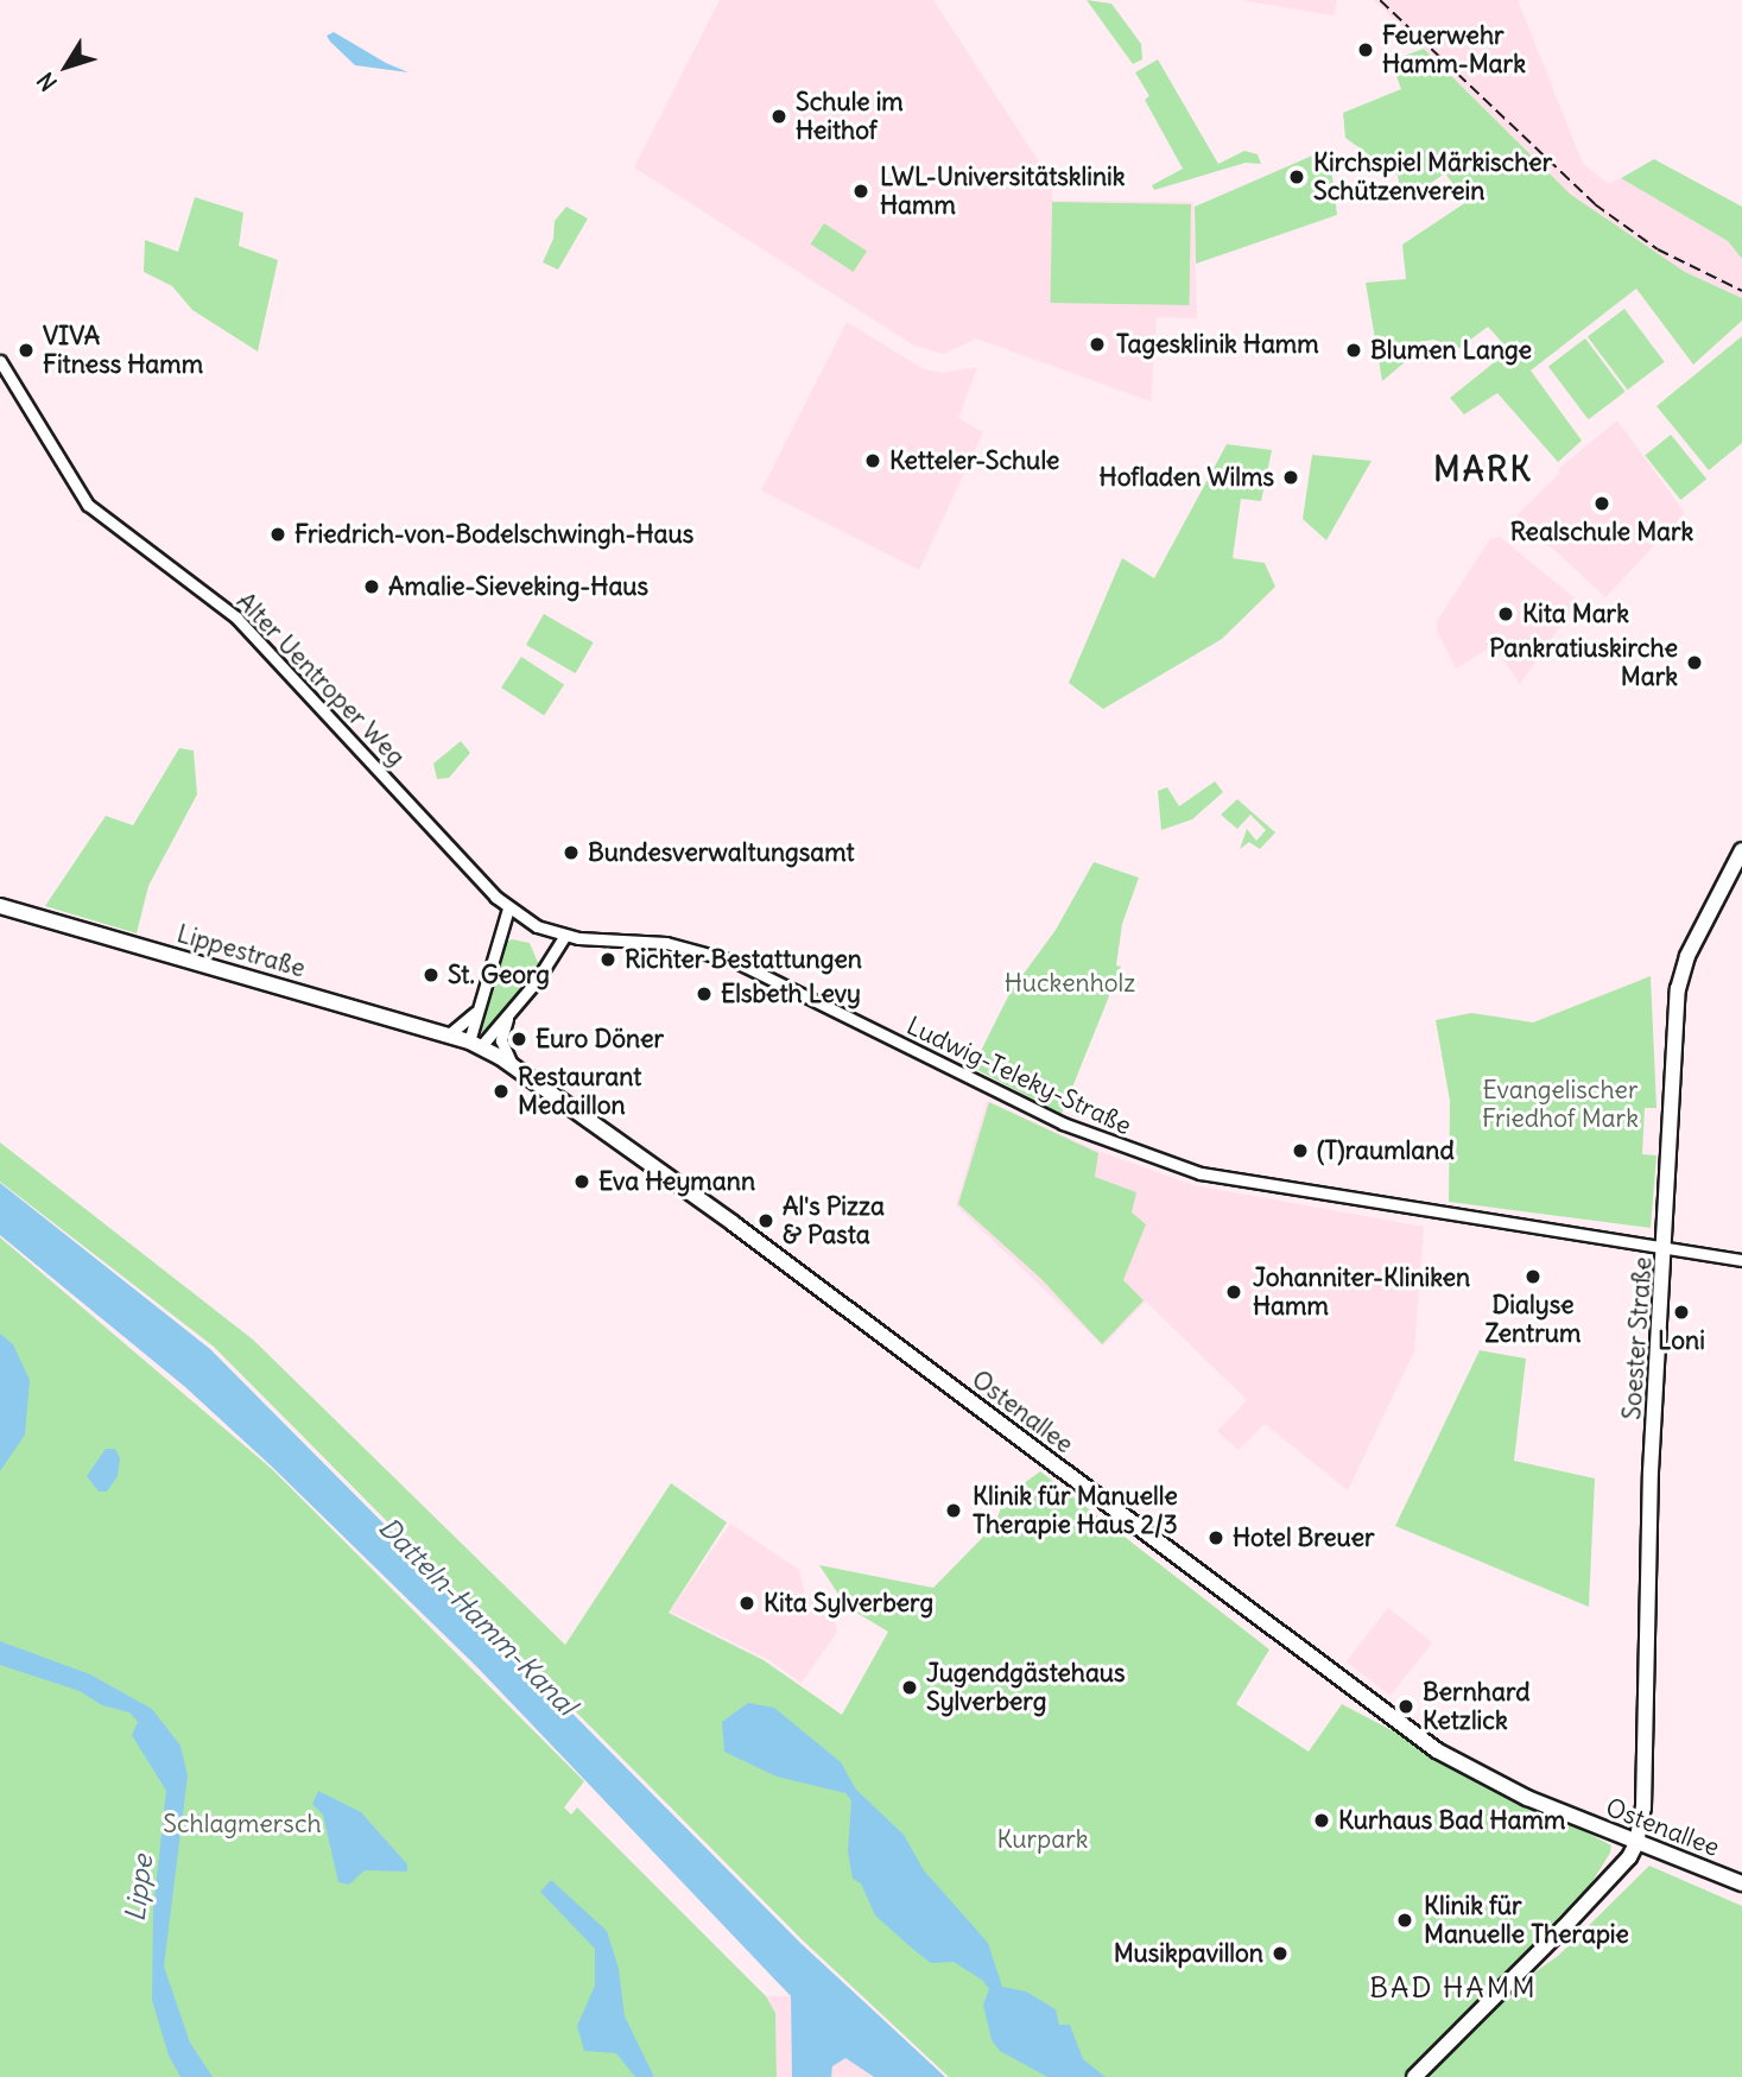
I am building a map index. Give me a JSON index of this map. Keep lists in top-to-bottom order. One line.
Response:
{"streets":{"main road":["Lippestraße","Soester Straße","Ostenallee"],"street":["Alter Uentroper Weg","Ludwig-Teleky-Straße"]},"crossings":[["Alter Uentroper Weg","Ludwig-Teleky-Straße"],["Lippestraße","Ostenallee"],["Ludwig-Teleky-Straße","Soester Straße"],["Soester Straße","Ostenallee"]],"districts":["MARK","BAD HAMM"],"water":["Datteln-Hamm-Kanal","Lippe"],"parks":["Huckenholz","Evangelischer Friedhof Mark","Schlagmersch","Kurpark"],"places":["Feuerwehr Hamm-Mark","Schule im Heithof","Kirchspiel Märkischer Schützenverein","LWL-Universitätsklinik Hamm","Tagesklinik Hamm","VIVA Fitness Hamm","Blumen Lange","Ketteler-Schule","Hofladen Wilms","Realschule Mark","Friedrich-von-Bodelschwingh-Haus","Amalie-Sieveking-Haus","Kita Mark","Pankratiuskirche Mark","Bundesverwaltungsamt","Richter Bestattungen","St. Georg","Elsbeth Levy","Euro Döner","Restaurant Medaillon","(T)raumland","Eva Heymann","Al's Pizza & Pasta","Dialyse Zentrum","Johanniter-Kliniken Hamm","Loni","Klinik für Manuelle Therapie Haus 2/3","Hotel Breuer","Kita Sylverberg","Jugendgästehaus Sylverberg","Bernhard Ketzlick","Kurhaus Bad Hamm","Klinik für Manuelle Therapie","Musikpavillon"],"north":"bottom left"}
